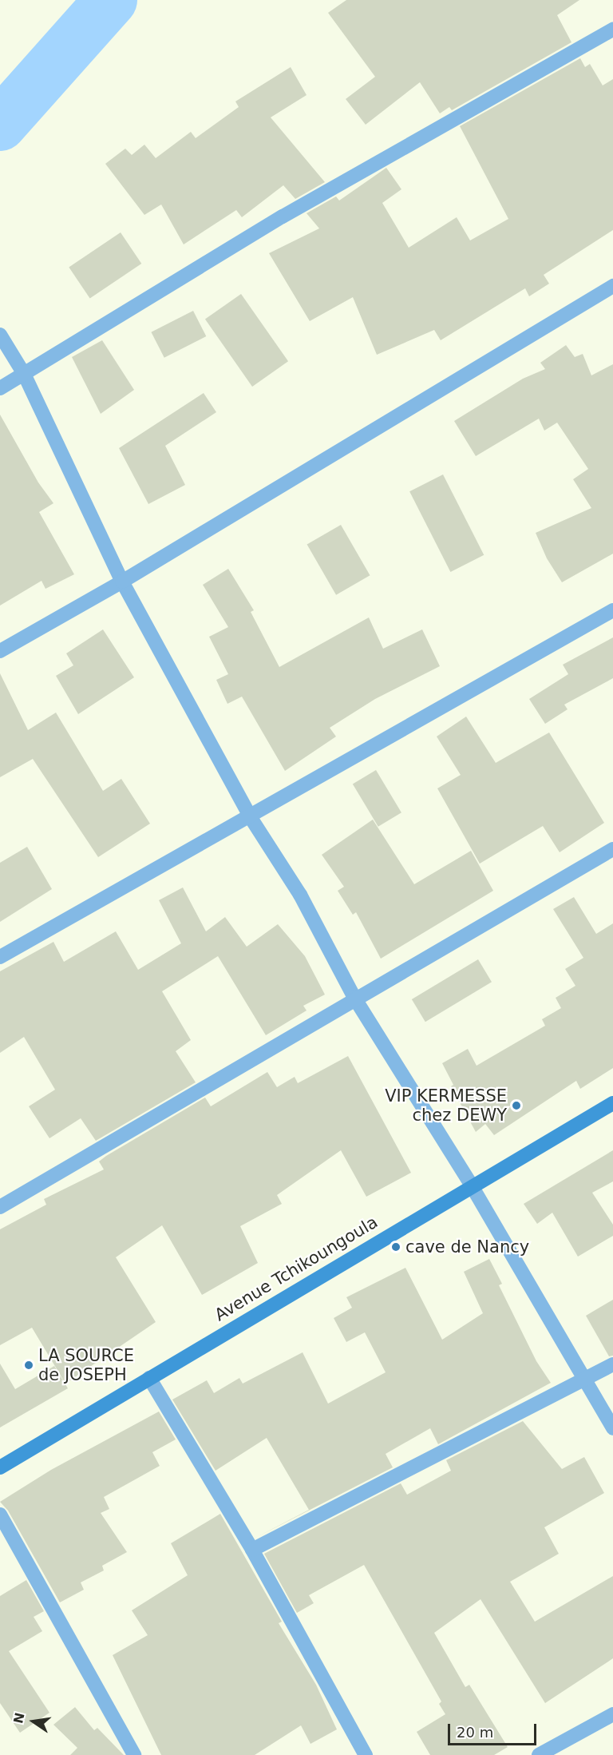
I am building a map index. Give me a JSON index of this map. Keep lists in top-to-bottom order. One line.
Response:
{"streets":{"street":["Avenue Tchikoungoula"]},"places":["VIP KERMESSE chez DEWY","cave de Nancy","LA SOURCE de JOSEPH"],"scale_bar":"20 m","north":"left"}
